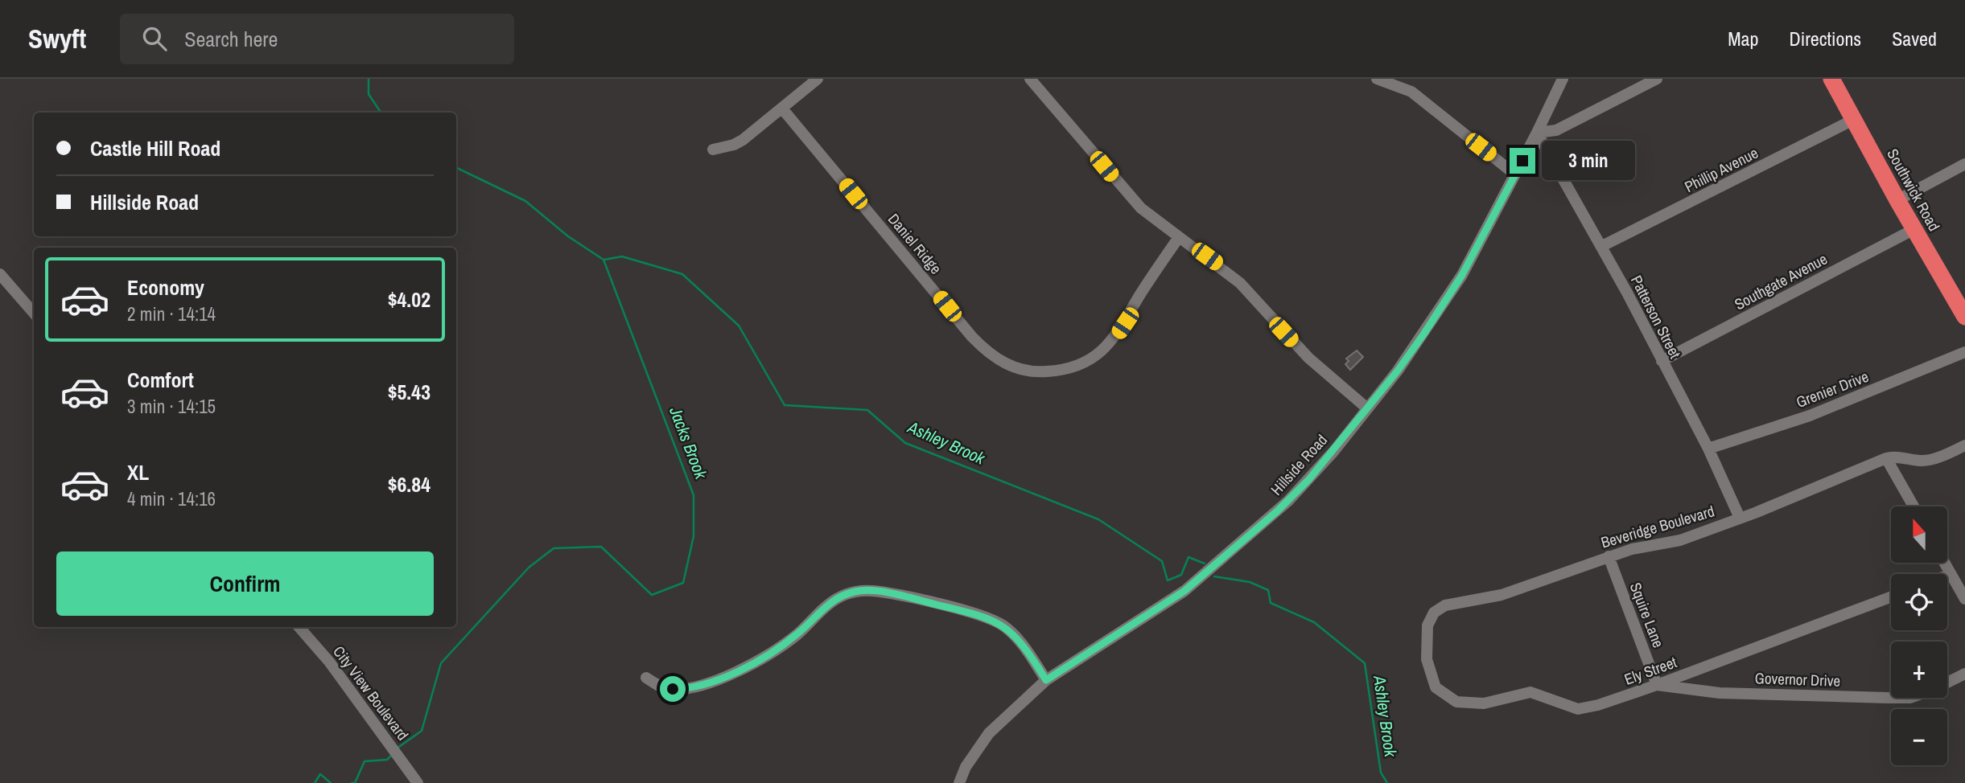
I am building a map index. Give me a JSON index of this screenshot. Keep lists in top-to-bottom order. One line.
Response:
{"streets":{"highway":["Southwick Road"],"street":["Phillip Avenue","Daniel Ridge","Southgate Avenue","Patterson Street","Grenier Drive","Hillside Road","Beveridge Boulevard","Squire Lane","Ely Street","Governor Drive","City View Boulevard"]},"crossings":[["Phillip Avenue","Southwick Road"],["Phillip Avenue","Patterson Street"],["Southwick Road","Southgate Avenue"],["Southgate Avenue","Patterson Street"],["Patterson Street","Grenier Drive"],["Patterson Street","Hillside Road"],["Patterson Street","Beveridge Boulevard"],["Beveridge Boulevard","Squire Lane"],["Beveridge Boulevard","Ely Street"],["Squire Lane","Ely Street"],["Squire Lane","Governor Drive"],["Ely Street","Governor Drive"]],"water":["Jacks Brook","Ashley Brook"],"north":"top","page":{"header":"Swyft","search":"Search here","nav":["Map","Directions","Saved"],"banner":["Castle Hill Road","Hillside Road"],"bubble":"3 min","list":[{"name":"Economy","note":"2 min · 14:14","value":"$4.02"},{"name":"Comfort","note":"3 min · 14:15","value":"$5.43"},{"name":"XL","note":"4 min · 14:16","value":"$6.84"}],"map_buttons":["+","−"],"buttons":"Confirm"}}
